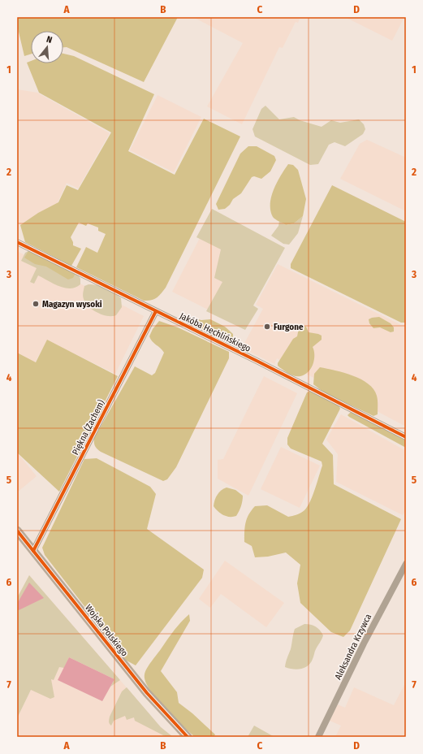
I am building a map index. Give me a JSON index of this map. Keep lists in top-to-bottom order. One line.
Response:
{"streets":{"street":["Jakóba Hechlińskiego","Piękna (Zachem)","Wojska Polskiego","Aleksandra Krzywca"]},"crossings":[["Jakóba Hechlińskiego","Piękna (Zachem)"],["Piękna (Zachem)","Wojska Polskiego"]],"places":["Magazyn wysoki","Furgone"],"north":"top","grid":{"columns":["A","B","C","D"],"rows":["1","2","3","4","5","6","7"]}}
